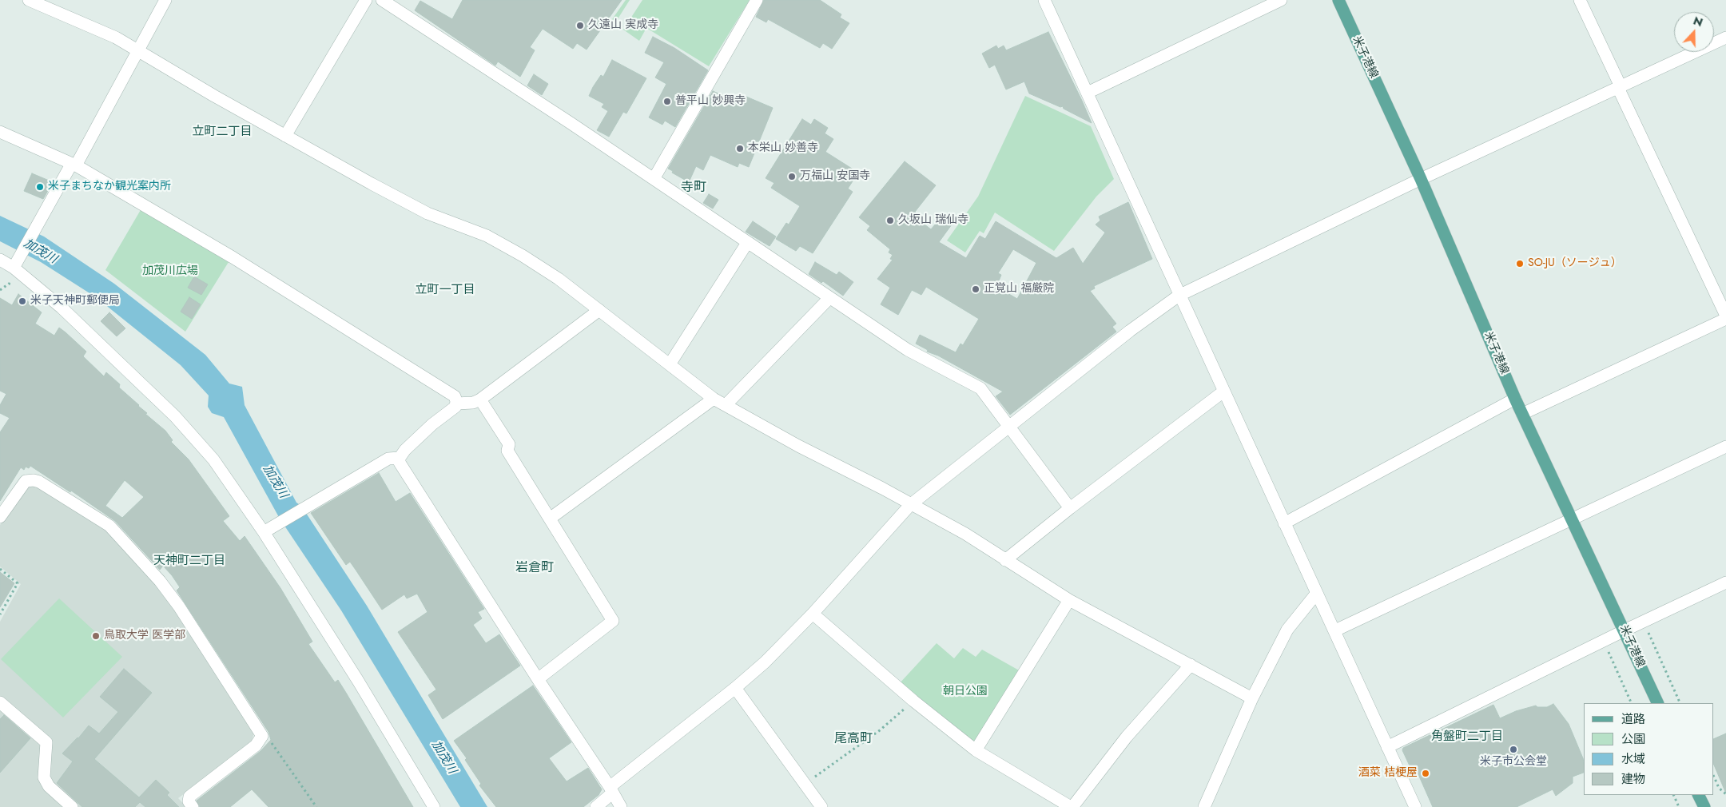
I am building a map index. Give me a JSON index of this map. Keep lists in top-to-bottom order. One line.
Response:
{"streets":{"main road":["米子港線"]},"districts":["立町二丁目","寺町","立町一丁目","天神町二丁目","岩倉町","角盤町二丁目","尾高町"],"water":["加茂川"],"parks":["加茂川広場","朝日公園"],"places":["久遠山 実成寺","普平山 妙興寺","本栄山 妙善寺","万福山 安国寺","米子まちなか観光案内所","久坂山 瑞仙寺","SO-JU（ソージュ）","正覚山 福厳院","米子天神町郵便局","鳥取大学 医学部","米子市公会堂","酒菜 桔梗屋"],"legend":["道路","公園","水域","建物"],"north":"top"}
